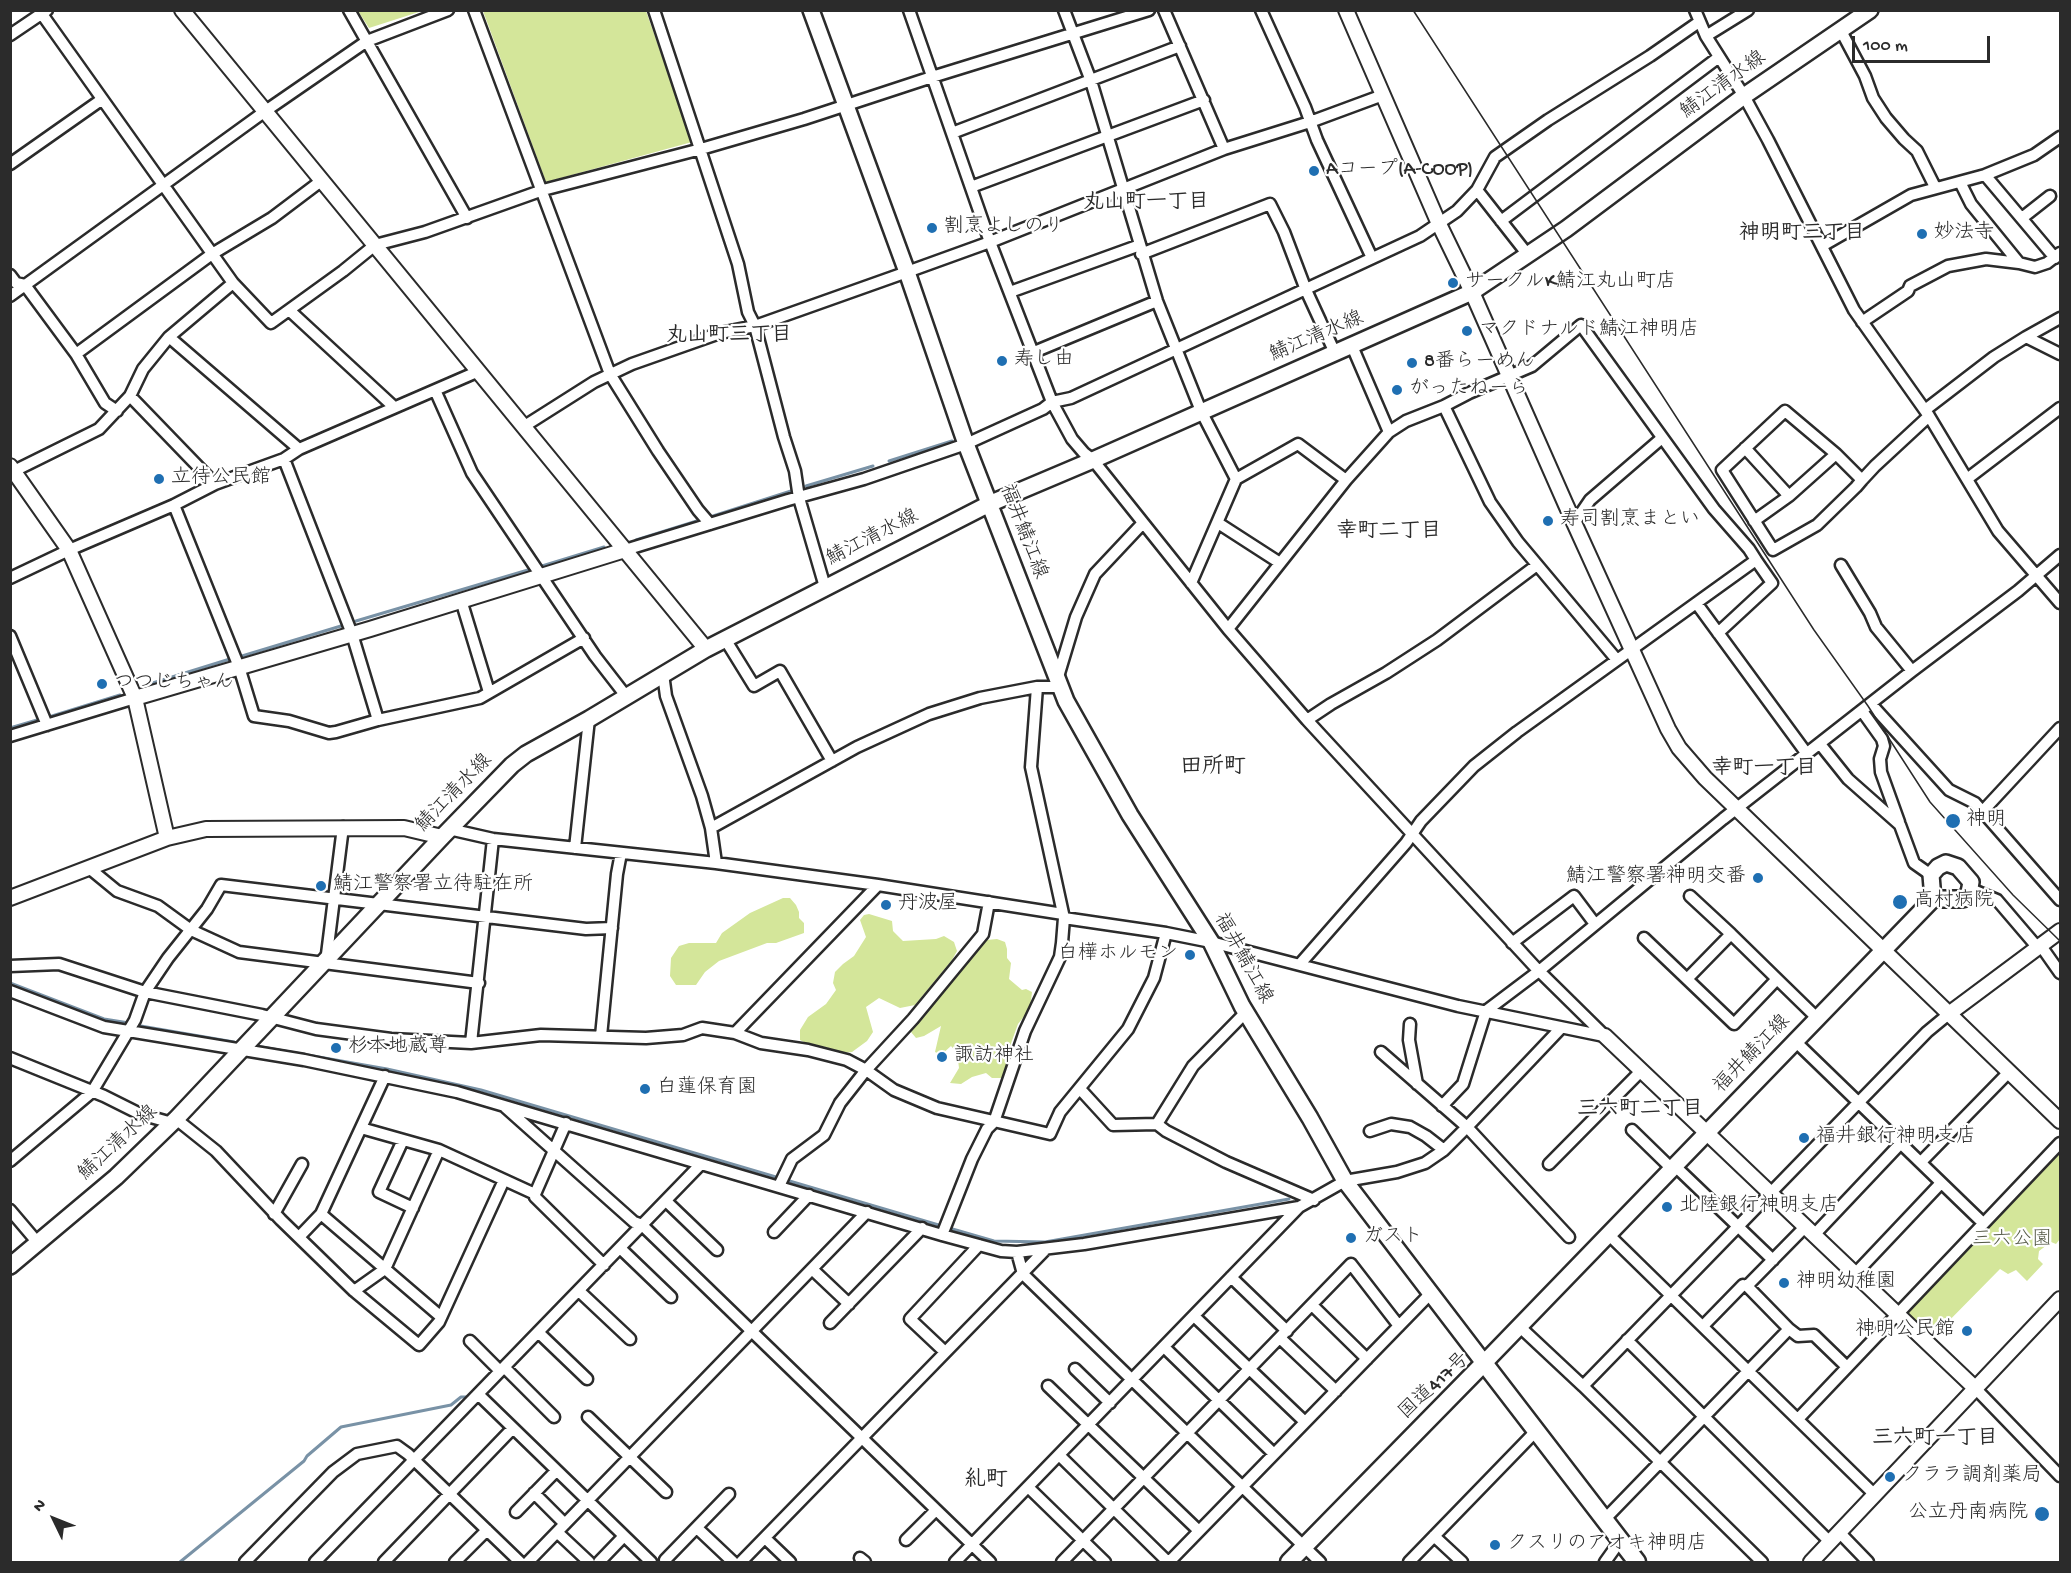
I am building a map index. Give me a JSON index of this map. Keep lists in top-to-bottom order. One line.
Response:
{"streets":{"highway":["国道417号"],"main road":["鯖江清水線","福井鯖江線"]},"crossings":[["鯖江清水線","福井鯖江線"],["福井鯖江線","国道417号"]],"districts":["丸山町一丁目","神明町三丁目","丸山町三丁目","幸町二丁目","田所町","幸町一丁目","三六町二丁目","三六町一丁目","糺町"],"parks":["三六公園"],"places":["Aコープ(A-COOP)","割烹よしのり","妙法寺","サークルK鯖江丸山町店","マクドナルド鯖江神明店","寿し由","8番らーめん","がったねーら","立待公民館","寿司割烹まとい","つつじちゃん","神明","鯖江警察署神明交番","鯖江警察署立待駐在所","高村病院","丹波屋","白樺ホルモン","杉本地蔵尊","諏訪神社","白蓮保育園","福井銀行神明支店","北陸銀行神明支店","ガスト","神明幼稚園","神明公民館","クララ調剤薬局","公立丹南病院","クスリのアオキ神明店"],"scale_bar":"100 m","north":"top left"}
